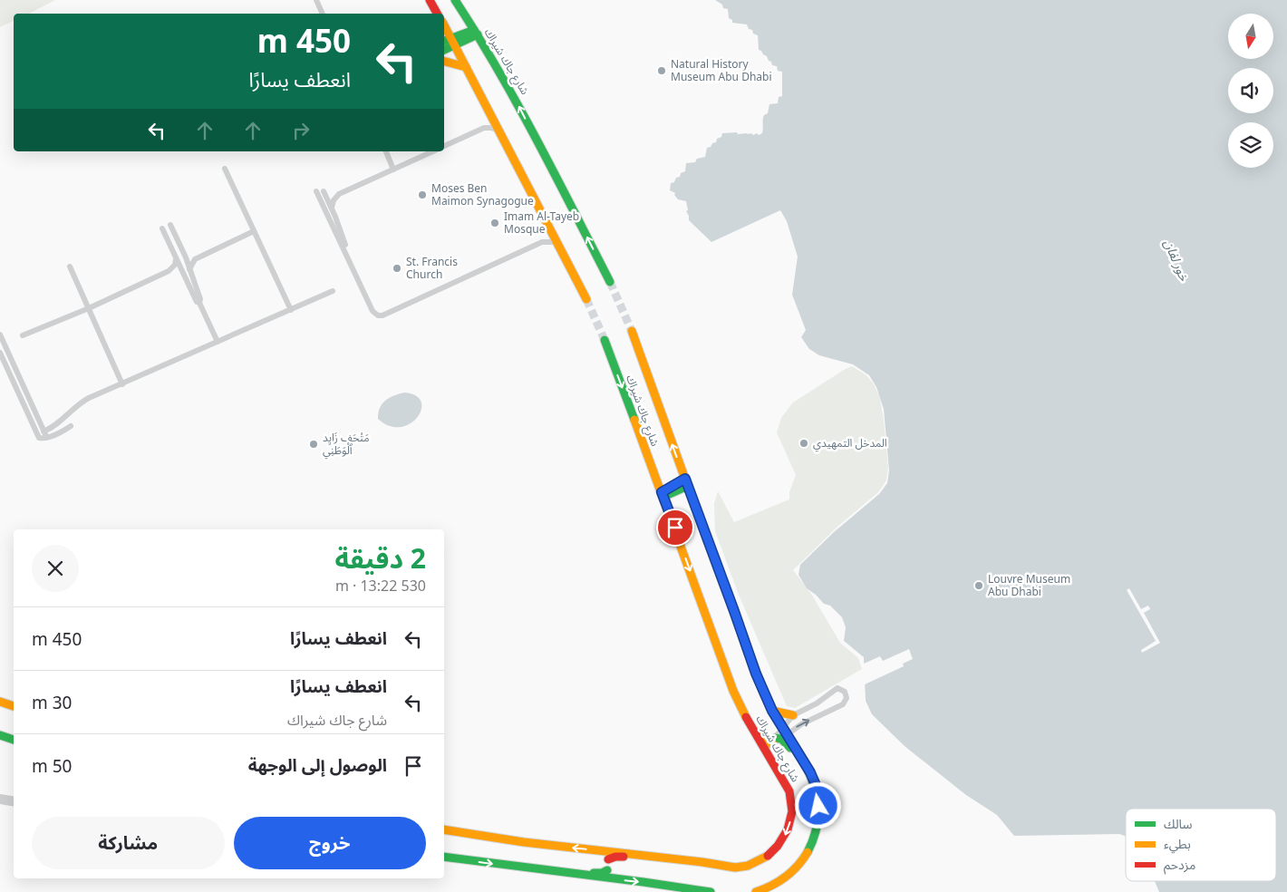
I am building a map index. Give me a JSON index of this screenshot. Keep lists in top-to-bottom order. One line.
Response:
{"streets":{"street":["شارع جاك شيراك"]},"water":["خور لفان"],"places":["Natural History Museum Abu Dhabi","Moses Ben Maimon Synagogue","Imam Al-Tayeb Mosque","St. Francis Church","المدخل التمهيدي","مَتْحَف زَايِد ٱلْوَطَنِي","Louvre Museum Abu Dhabi"],"legend":["سالك","بطيء","مزدحم"],"north":"bottom","page":{"turn":["450 m","انعطف يسارًا"],"heading":["2 دقيقة","530 m · 13:22"],"list":[{"name":"انعطف يسارًا","value":"450 m"},{"name":"انعطف يسارًا","note":"شارع جاك شيراك","value":"30 m"},{"name":"الوصول إلى الوجهة","value":"50 m"}],"buttons":["خروج","مشاركة"]}}
